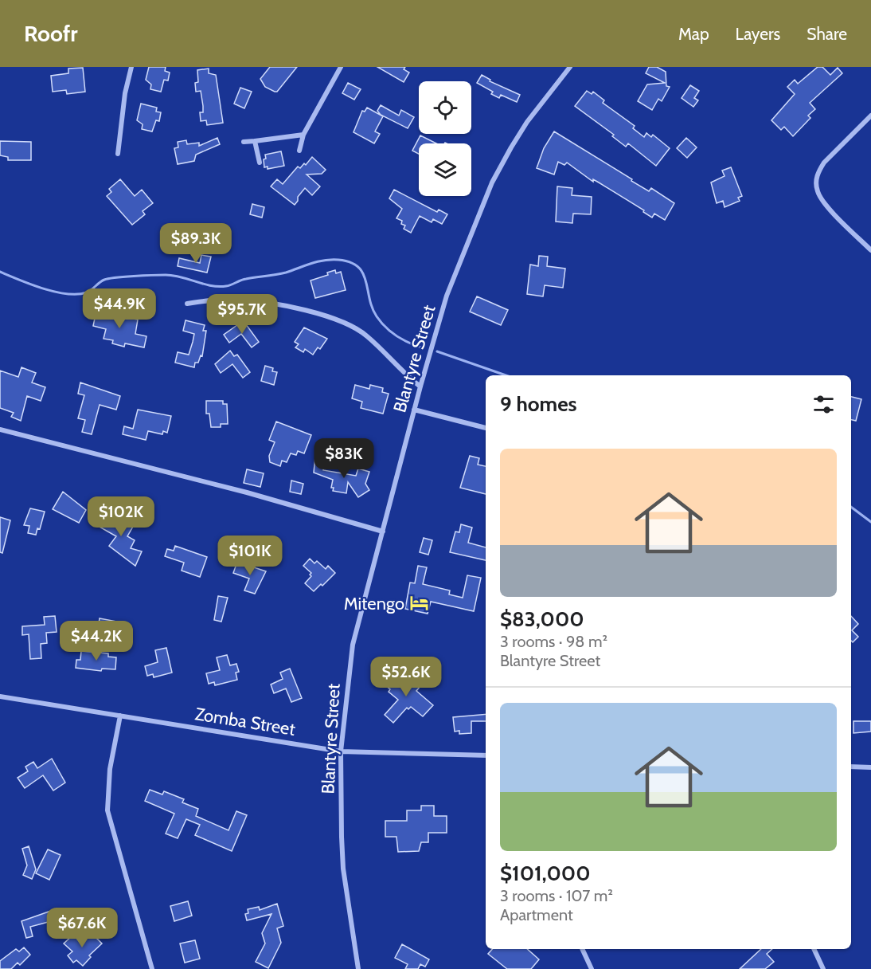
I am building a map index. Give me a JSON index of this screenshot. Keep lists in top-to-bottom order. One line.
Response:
{"streets":{"street":["Blantyre Street","Zomba Street"]},"crossings":[["Blantyre Street","Zomba Street"]],"places":{"hotel":["Mitengo"]},"page":{"header":"Roofr","nav":["Map","Layers","Share"],"price":["$89.3K","$44.9K","$95.7K","$83K","$102K","$101K","$44.2K","$52.6K","$67.6K"],"heading":"9 homes","list":[{"name":"$83,000","note":"3 rooms · 98 m² · Blantyre Street"},{"name":"$101,000","note":"3 rooms · 107 m² · Apartment"}]}}
